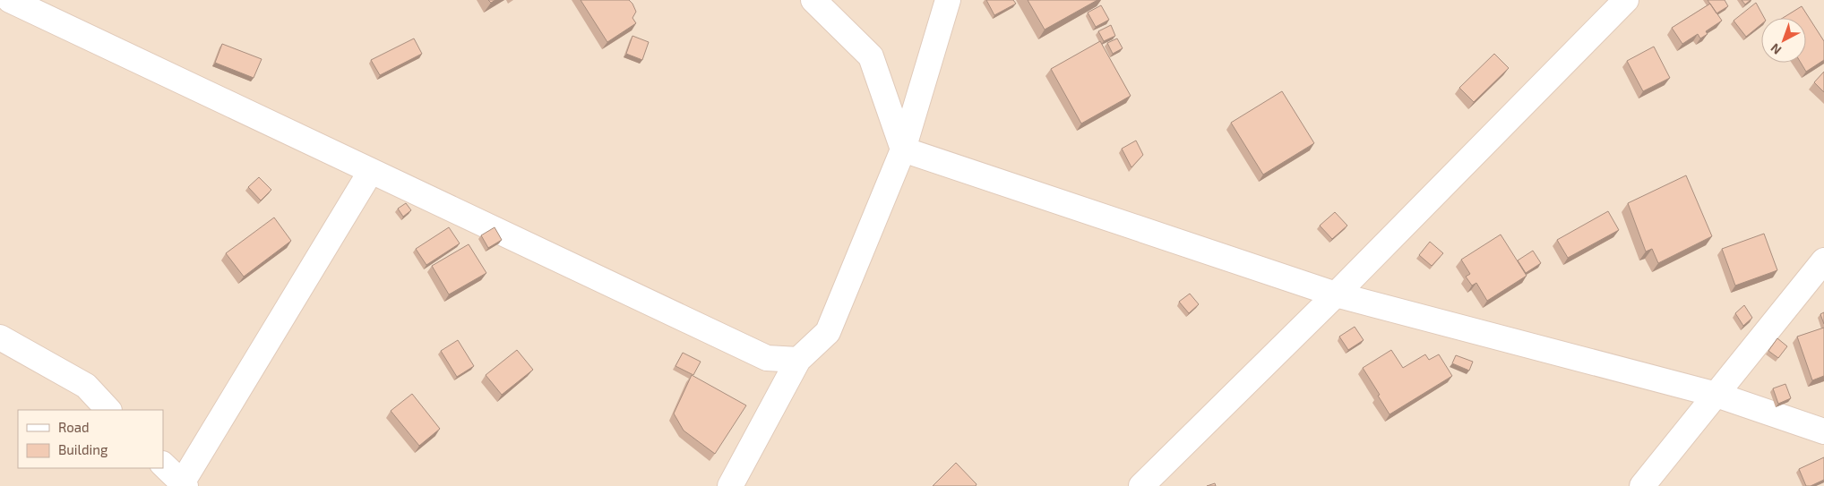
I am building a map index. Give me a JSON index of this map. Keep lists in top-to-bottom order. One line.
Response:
{"legend":["Road","Building"],"north":"bottom left"}
